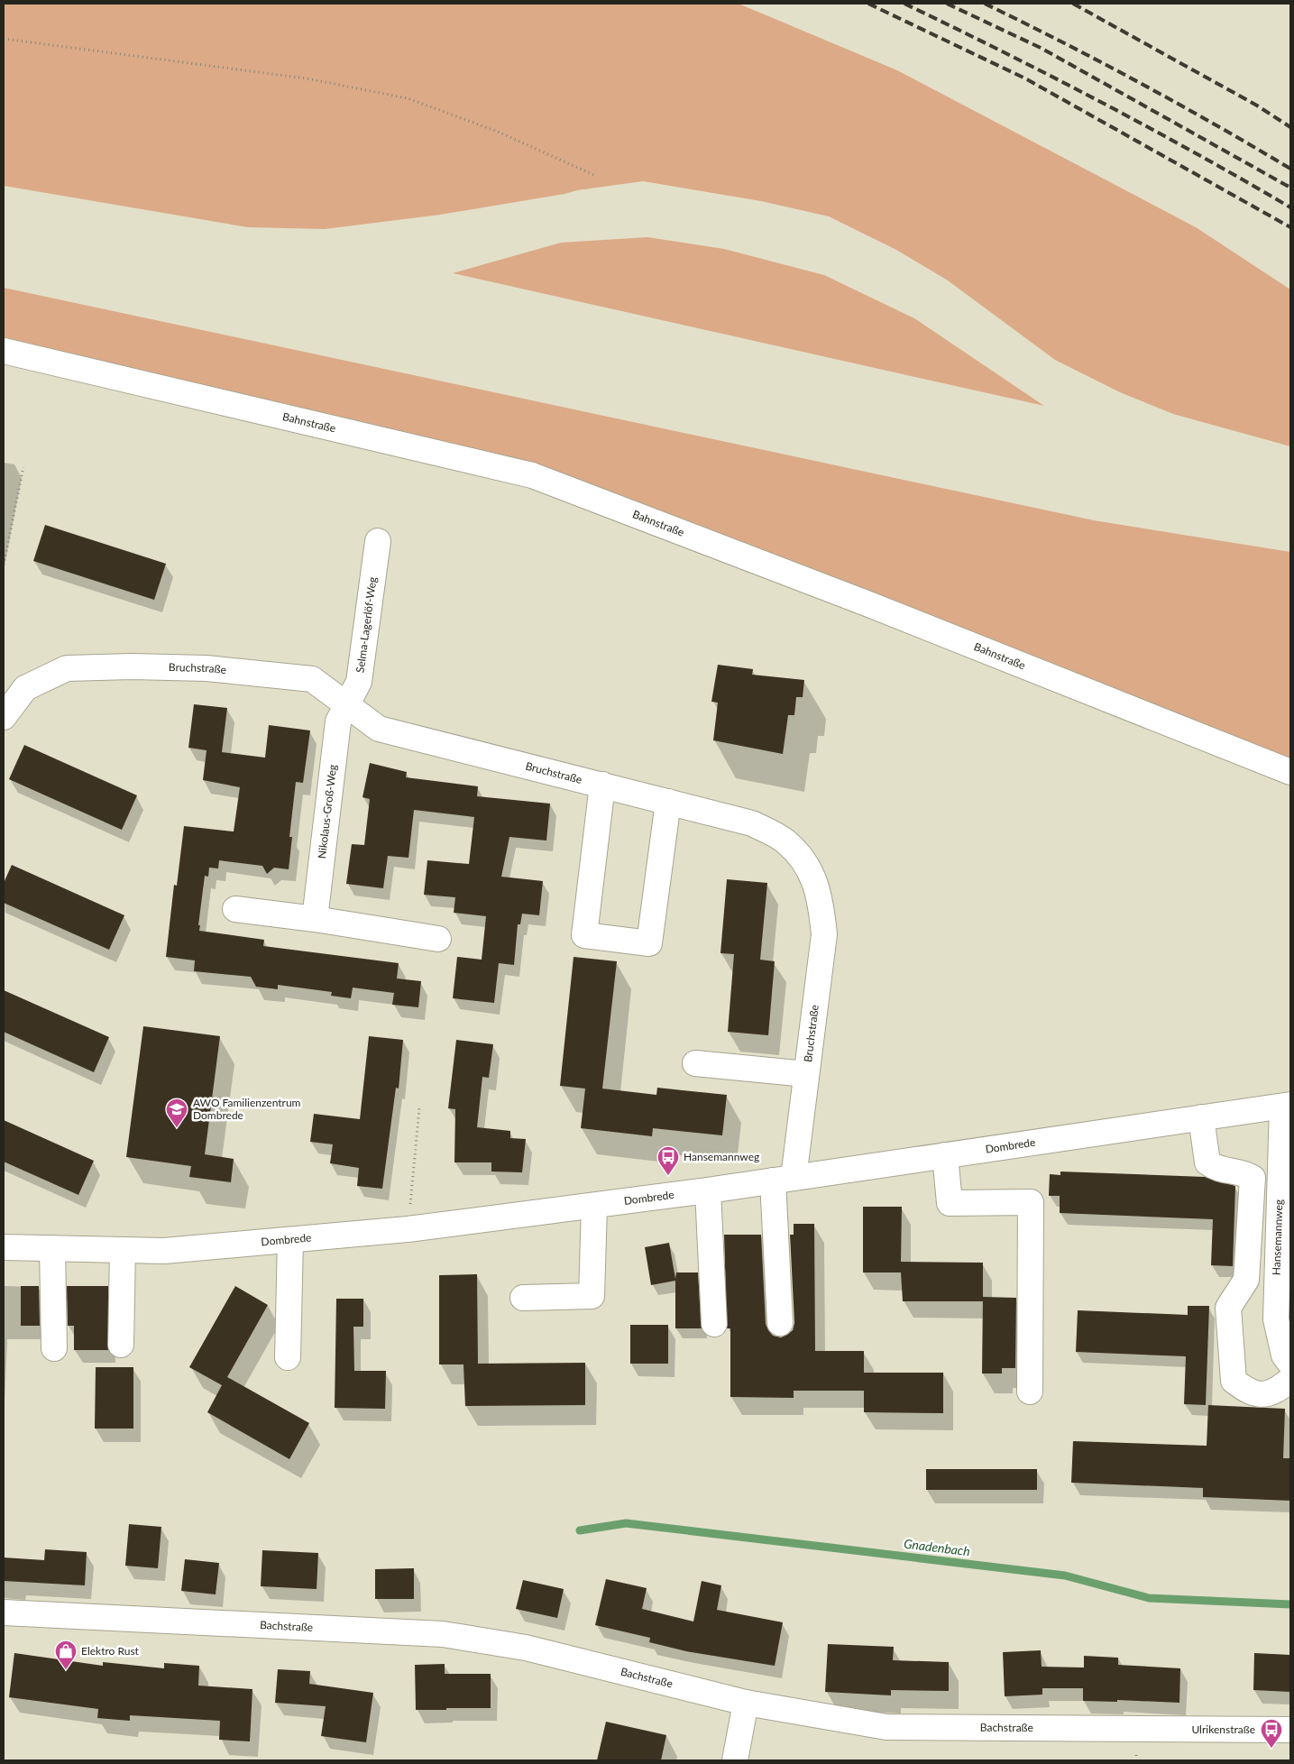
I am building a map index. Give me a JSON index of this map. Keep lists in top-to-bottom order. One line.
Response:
{"streets":{"street":["Bahnstraße","Selma-Lagerlöf-Weg","Bruchstraße","Nikolaus-Groß-Weg","Dombrede","Hansemannweg","Bachstraße"]},"crossings":[["Selma-Lagerlöf-Weg","Bruchstraße"],["Selma-Lagerlöf-Weg","Nikolaus-Groß-Weg"],["Bruchstraße","Nikolaus-Groß-Weg"],["Bruchstraße","Dombrede"],["Dombrede","Hansemannweg"]],"water":["Gnadenbach"],"places":{"school or university":["AWO Familienzentrum Dombrede"],"bus stop":["Hansemannweg","Ulrikenstraße"],"shop":["Elektro Rust"]}}
